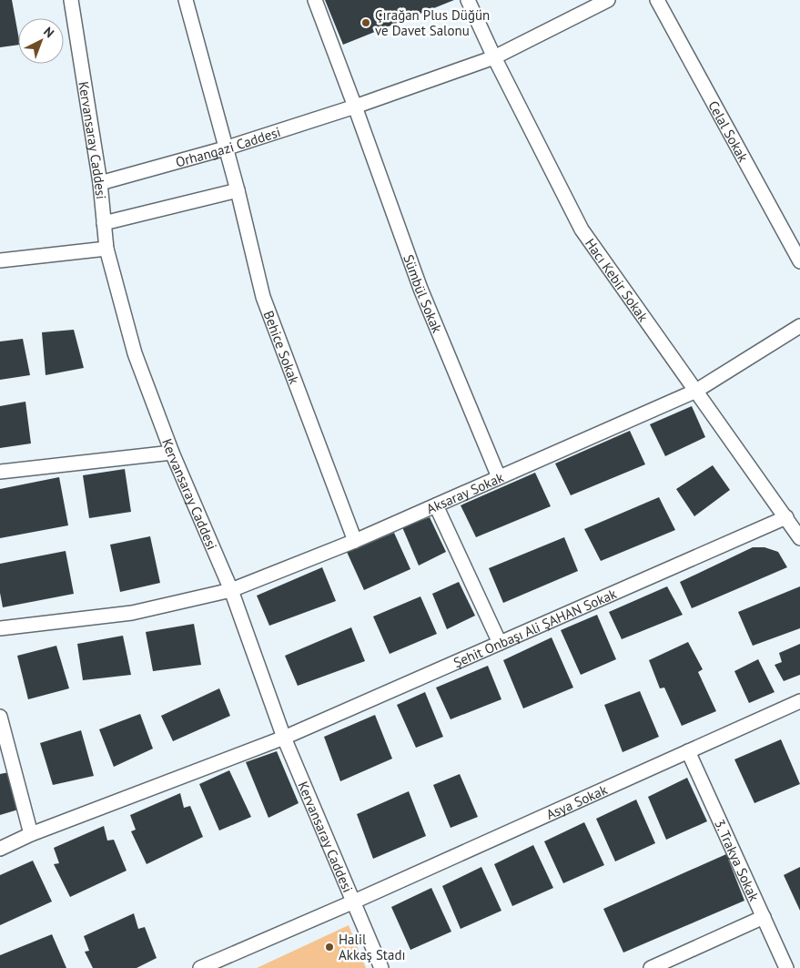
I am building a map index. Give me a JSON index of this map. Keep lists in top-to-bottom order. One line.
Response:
{"streets":{"street":["Celal Sokak","Kervansaray Caddesi","Orhangazi Caddesi","Hacı Kebir Sokak","Sümbül Sokak","Behice Sokak","Aksaray Sokak","Şehit Onbaşı Ali ŞAHAN Sokak","Asya Sokak","3. Trakya Sokak"]},"crossings":[["Kervansaray Caddesi","Orhangazi Caddesi"],["Kervansaray Caddesi","Aksaray Sokak"],["Kervansaray Caddesi","Şehit Onbaşı Ali ŞAHAN Sokak"],["Kervansaray Caddesi","Asya Sokak"],["Orhangazi Caddesi","Hacı Kebir Sokak"],["Orhangazi Caddesi","Sümbül Sokak"],["Orhangazi Caddesi","Behice Sokak"],["Hacı Kebir Sokak","Aksaray Sokak"],["Hacı Kebir Sokak","Şehit Onbaşı Ali ŞAHAN Sokak"],["Sümbül Sokak","Aksaray Sokak"],["Behice Sokak","Aksaray Sokak"],["Asya Sokak","3. Trakya Sokak"]],"places":["Çırağan Plus Düğün ve Davet Salonu","Halil Akkaş Stadı"],"north":"top right"}
